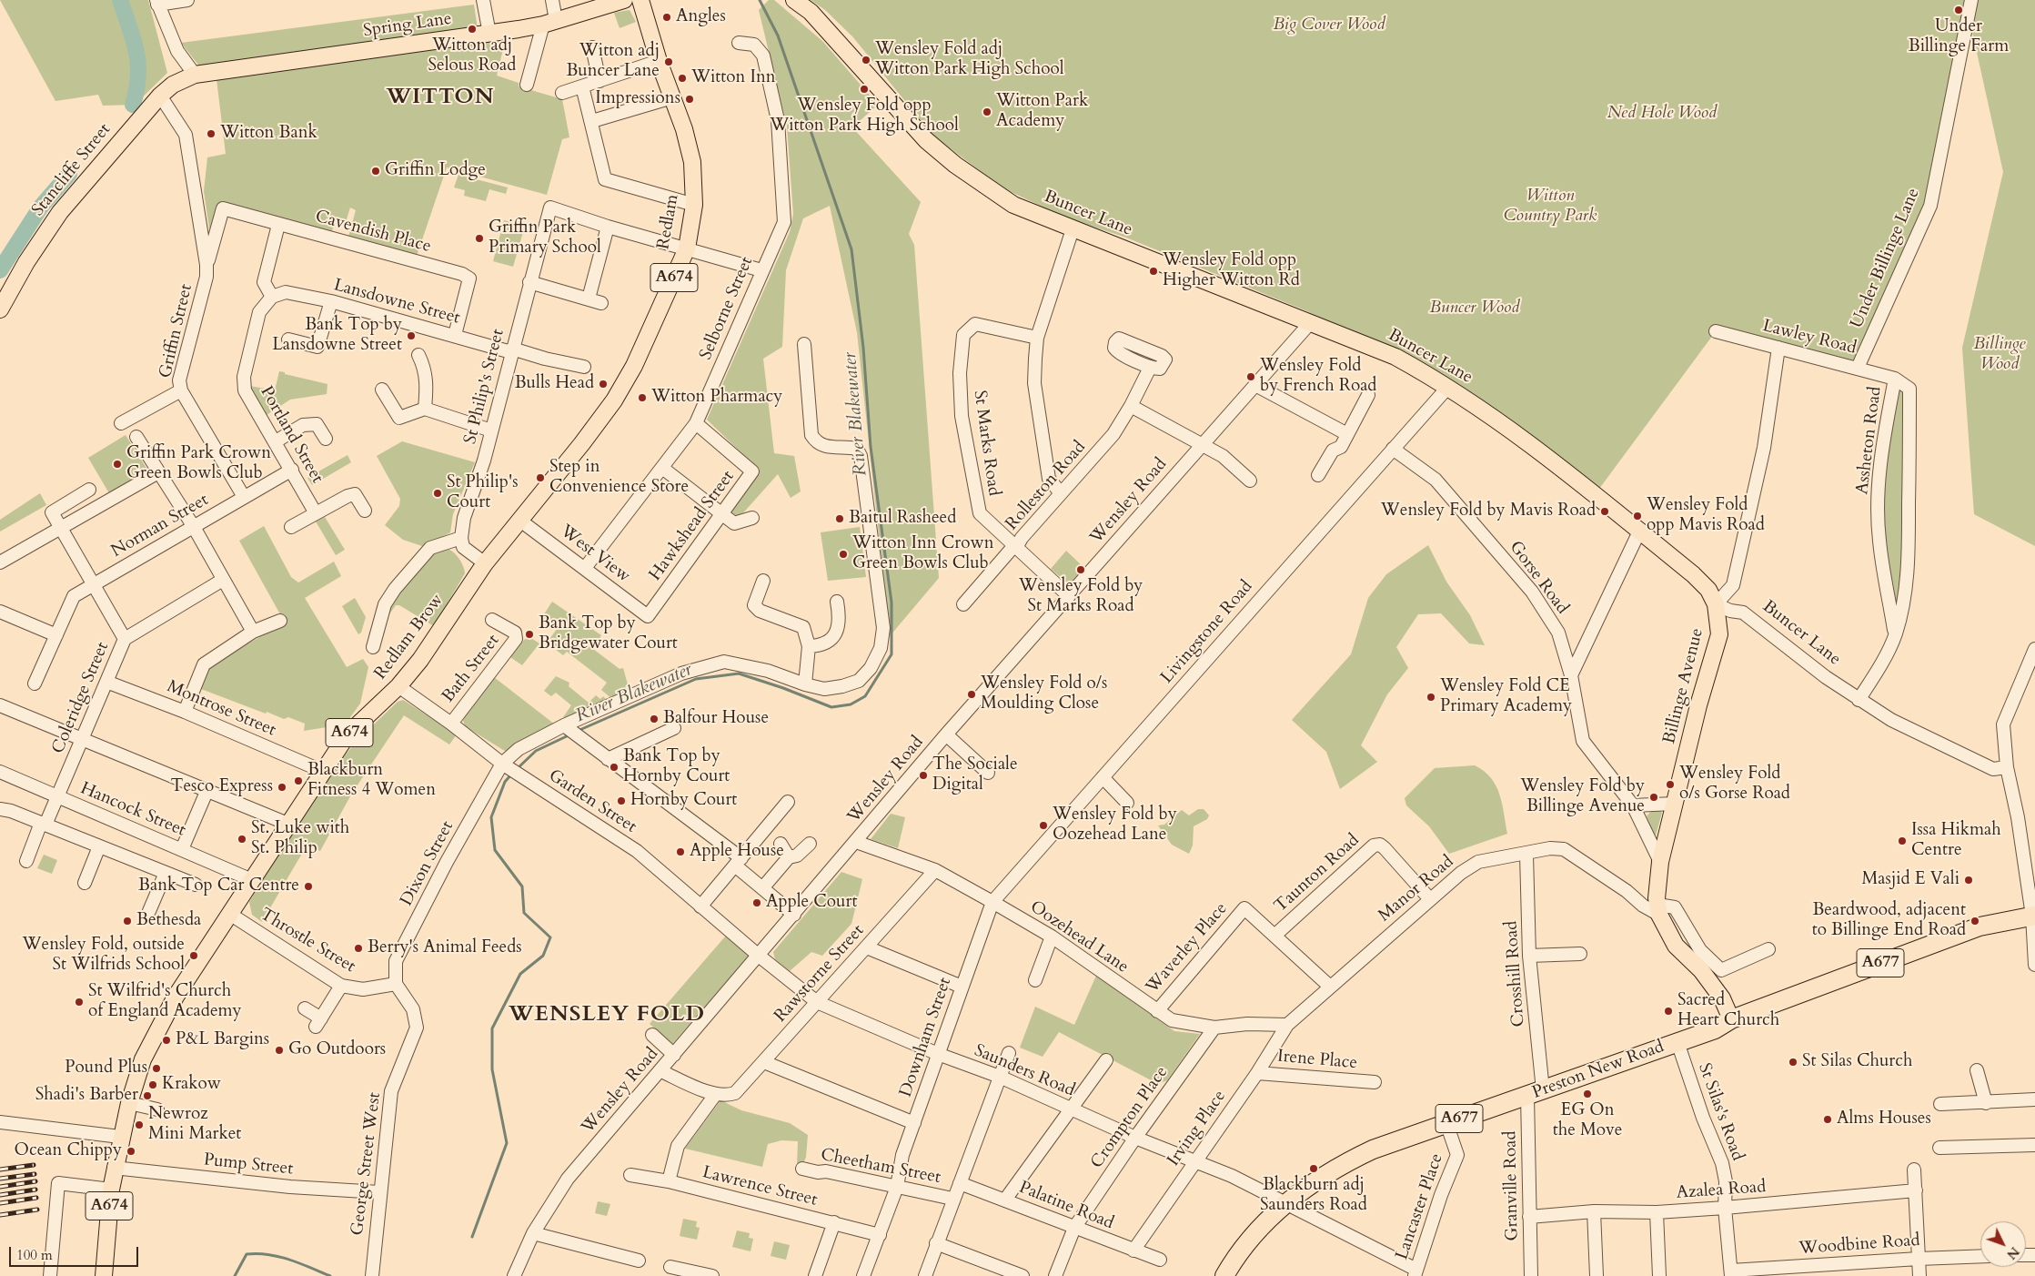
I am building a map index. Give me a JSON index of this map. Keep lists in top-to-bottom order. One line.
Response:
{"streets":{"highway":["A677","Preston New Road"],"main road":["Spring Lane","Stancliffe Street","Buncer Lane","Redlam","A674","Redlam Brow","Billinge Avenue"],"street":["Cavendish Place","Under Billinge Lane","Lansdowne Street","Selborne Street","Griffin Street","Lawley Road","St Philip's Street","Portland Street","Assheton Road","St Marks Road","Rolleston Road","Wensley Road","Norman Street","Hawkshead Street","West View","Gorse Road","Livingstone Road","Bath Street","Coleridge Street","Montrose Street","Garden Street","Hancock Street","Dixon Street","Taunton Road","Manor Road","Oozehead Lane","Throstle Street","Waverley Place","Rawstorne Street","Crosshill Road","Downham Street","Irene Place","Saunders Road","St Silas's Road","Crompton Place","Irving Place","George Street West","Pump Street","Cheetham Street","Granville Road","Lawrence Street","Azalea Road","Palatine Road","Lancaster Place","Woodbine Road"]},"crossings":[["Spring Lane","Stancliffe Street"],["Stancliffe Street","Griffin Street"],["Buncer Lane","Assheton Road"],["Buncer Lane","Wensley Road"],["Buncer Lane","Livingstone Road"],["Buncer Lane","Billinge Avenue"],["Redlam","West View"],["Redlam","Redlam Brow"],["Cavendish Place","Lansdowne Street"],["Cavendish Place","Griffin Street"],["Under Billinge Lane","Lawley Road"],["A674","Redlam Brow"],["A674","Montrose Street"],["A674","Hancock Street"],["A674","Throstle Street"],["A674","Pump Street"],["Lansdowne Street","St Philip's Street"],["Lansdowne Street","Portland Street"],["Selborne Street","Hawkshead Street"],["Selborne Street","West View"],["Griffin Street","Norman Street"],["Lawley Road","Assheton Road"],["Portland Street","Norman Street"],["St Marks Road","Rolleston Road"],["St Marks Road","Wensley Road"],["Wensley Road","Garden Street"],["Wensley Road","Oozehead Lane"],["Wensley Road","Saunders Road"],["Hawkshead Street","West View"],["West View","Redlam Brow"],["Gorse Road","Livingstone Road"],["Gorse Road","Billinge Avenue"],["Livingstone Road","Oozehead Lane"],["Livingstone Road","Downham Street"],["Redlam Brow","Montrose Street"],["Redlam Brow","Garden Street"],["Bath Street","Garden Street"],["Billinge Avenue","Manor Road"],["Coleridge Street","Montrose Street"],["Coleridge Street","Hancock Street"],["Garden Street","Dixon Street"],["Garden Street","Saunders Road"],["Dixon Street","Throstle Street"],["Dixon Street","George Street West"],["Taunton Road","Manor Road"],["Taunton Road","Waverley Place"],["Manor Road","Oozehead Lane"],["Manor Road","Crosshill Road"],["Manor Road","Irving Place"],["Oozehead Lane","Waverley Place"],["Oozehead Lane","Rawstorne Street"],["Oozehead Lane","Downham Street"],["Oozehead Lane","Crompton Place"],["Oozehead Lane","Irving Place"],["Throstle Street","George Street West"],["Rawstorne Street","Saunders Road"],["Rawstorne Street","Lawrence Street"],["Crosshill Road","Preston New Road"],["Crosshill Road","Granville Road"],["Downham Street","Saunders Road"],["Downham Street","Cheetham Street"],["Downham Street","Lawrence Street"],["Irene Place","Irving Place"],["Preston New Road","Saunders Road"],["Preston New Road","St Silas's Road"],["Preston New Road","Granville Road"],["Preston New Road","Lancaster Place"],["Saunders Road","Crompton Place"],["Saunders Road","Irving Place"],["Saunders Road","Lancaster Place"],["St Silas's Road","Azalea Road"],["St Silas's Road","Woodbine Road"],["Crompton Place","Palatine Road"],["Irving Place","Palatine Road"],["George Street West","Pump Street"],["Granville Road","Azalea Road"]],"districts":["WITTON","WENSLEY FOLD"],"water":["River Blakewater"],"parks":["Big Cover Wood","Ned Hole Wood","Witton Country Park","Buncer Wood","Billinge Wood"],"places":["Under Billinge Farm","Angles","Witton adj Selous Road","Wensley Fold adj Witton Park High School","Witton adj Buncer Lane","Witton Inn","Wensley Fold opp Witton Park High School","Impressions","Witton Park Academy","Witton Bank","Griffin Lodge","Griffin Park Primary School","Wensley Fold opp Higher Witton Rd","Bank Top by Lansdowne Street","Wensley Fold by French Road","Bulls Head","Witton Pharmacy","Griffin Park Crown Green Bowls Club","Step in Convenience Store","St Philip's Court","Wensley Fold by Mavis Road","Wensley Fold opp Mavis Road","Baitul Rasheed","Witton Inn Crown Green Bowls Club","Wensley Fold by St Marks Road","Bank Top by Bridgewater Court","Wensley Fold o/s Moulding Close","Wensley Fold CE Primary Academy","Balfour House","Bank Top by Hornby Court","The Sociale Digital","Blackburn Fitness 4 Women","Wensley Fold o/s Gorse Road","Tesco Express","Wensley Fold by Billinge Avenue","Hornby Court","Wensley Fold by Oozehead Lane","St. Luke with St. Philip","Issa Hikmah Centre","Apple House","Masjid E Vali","Bank Top Car Centre","Apple Court","Bethesda","Beardwood, adjacent to Billinge End Road","Berry's Animal Feeds","Wensley Fold, outside St Wilfrids School","St Wilfrid's Church of England Academy","Sacred Heart Church","P&L Bargins","Go Outdoors","St Silas Church","Pound Plus","Krakow","EG On the Move","Shadi's Barber","Alms Houses","Newroz Mini Market","Ocean Chippy","Blackburn adj Saunders Road"],"scale_bar":"100 m","north":"bottom right"}
